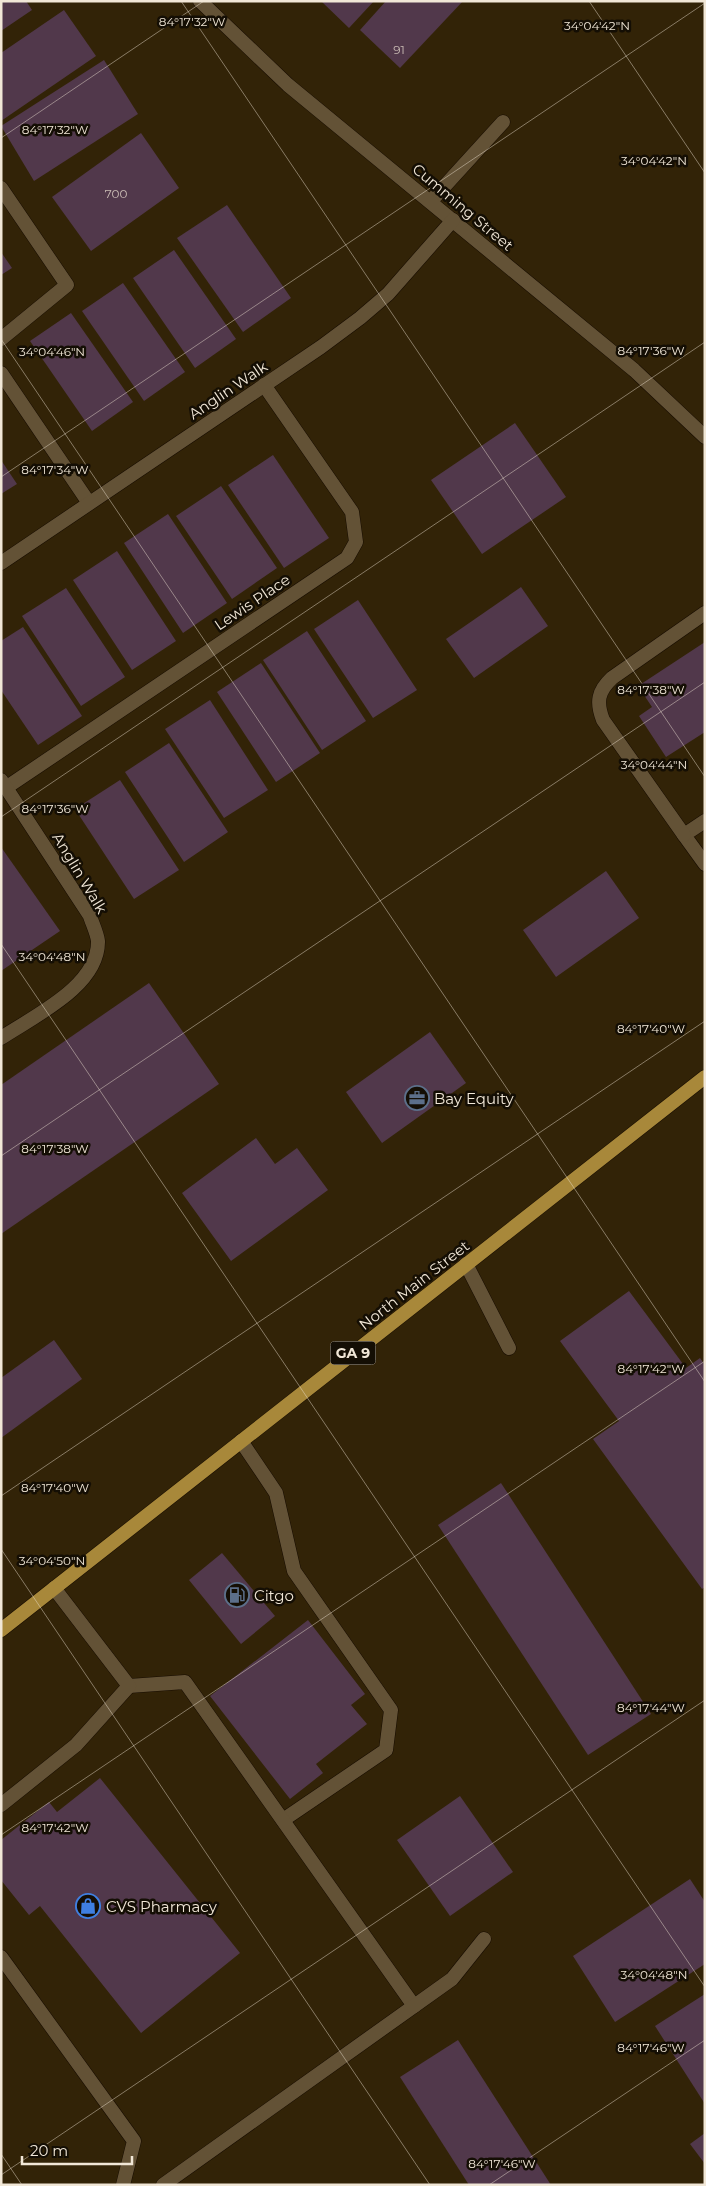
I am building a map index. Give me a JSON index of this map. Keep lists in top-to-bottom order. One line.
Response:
{"streets":{"main road":["North Main Street","GA 9"],"street":["Cumming Street","Anglin Walk","Lewis Place"]},"crossings":[["Cumming Street","Anglin Walk"],["Anglin Walk","Lewis Place"]],"places":{"office":["Bay Equity"],"fuel station":["Citgo"],"shop":["CVS Pharmacy"]},"house_numbers":["91","700"],"scale_bar":"20 m","coordinates":["84°17'32\"W","34°04'42\"N","84°17'36\"W","34°04'46\"N","84°17'34\"W","84°17'38\"W","34°04'44\"N","34°04'48\"N","84°17'40\"W","84°17'42\"W","34°04'50\"N","84°17'44\"W","84°17'46\"W"]}
